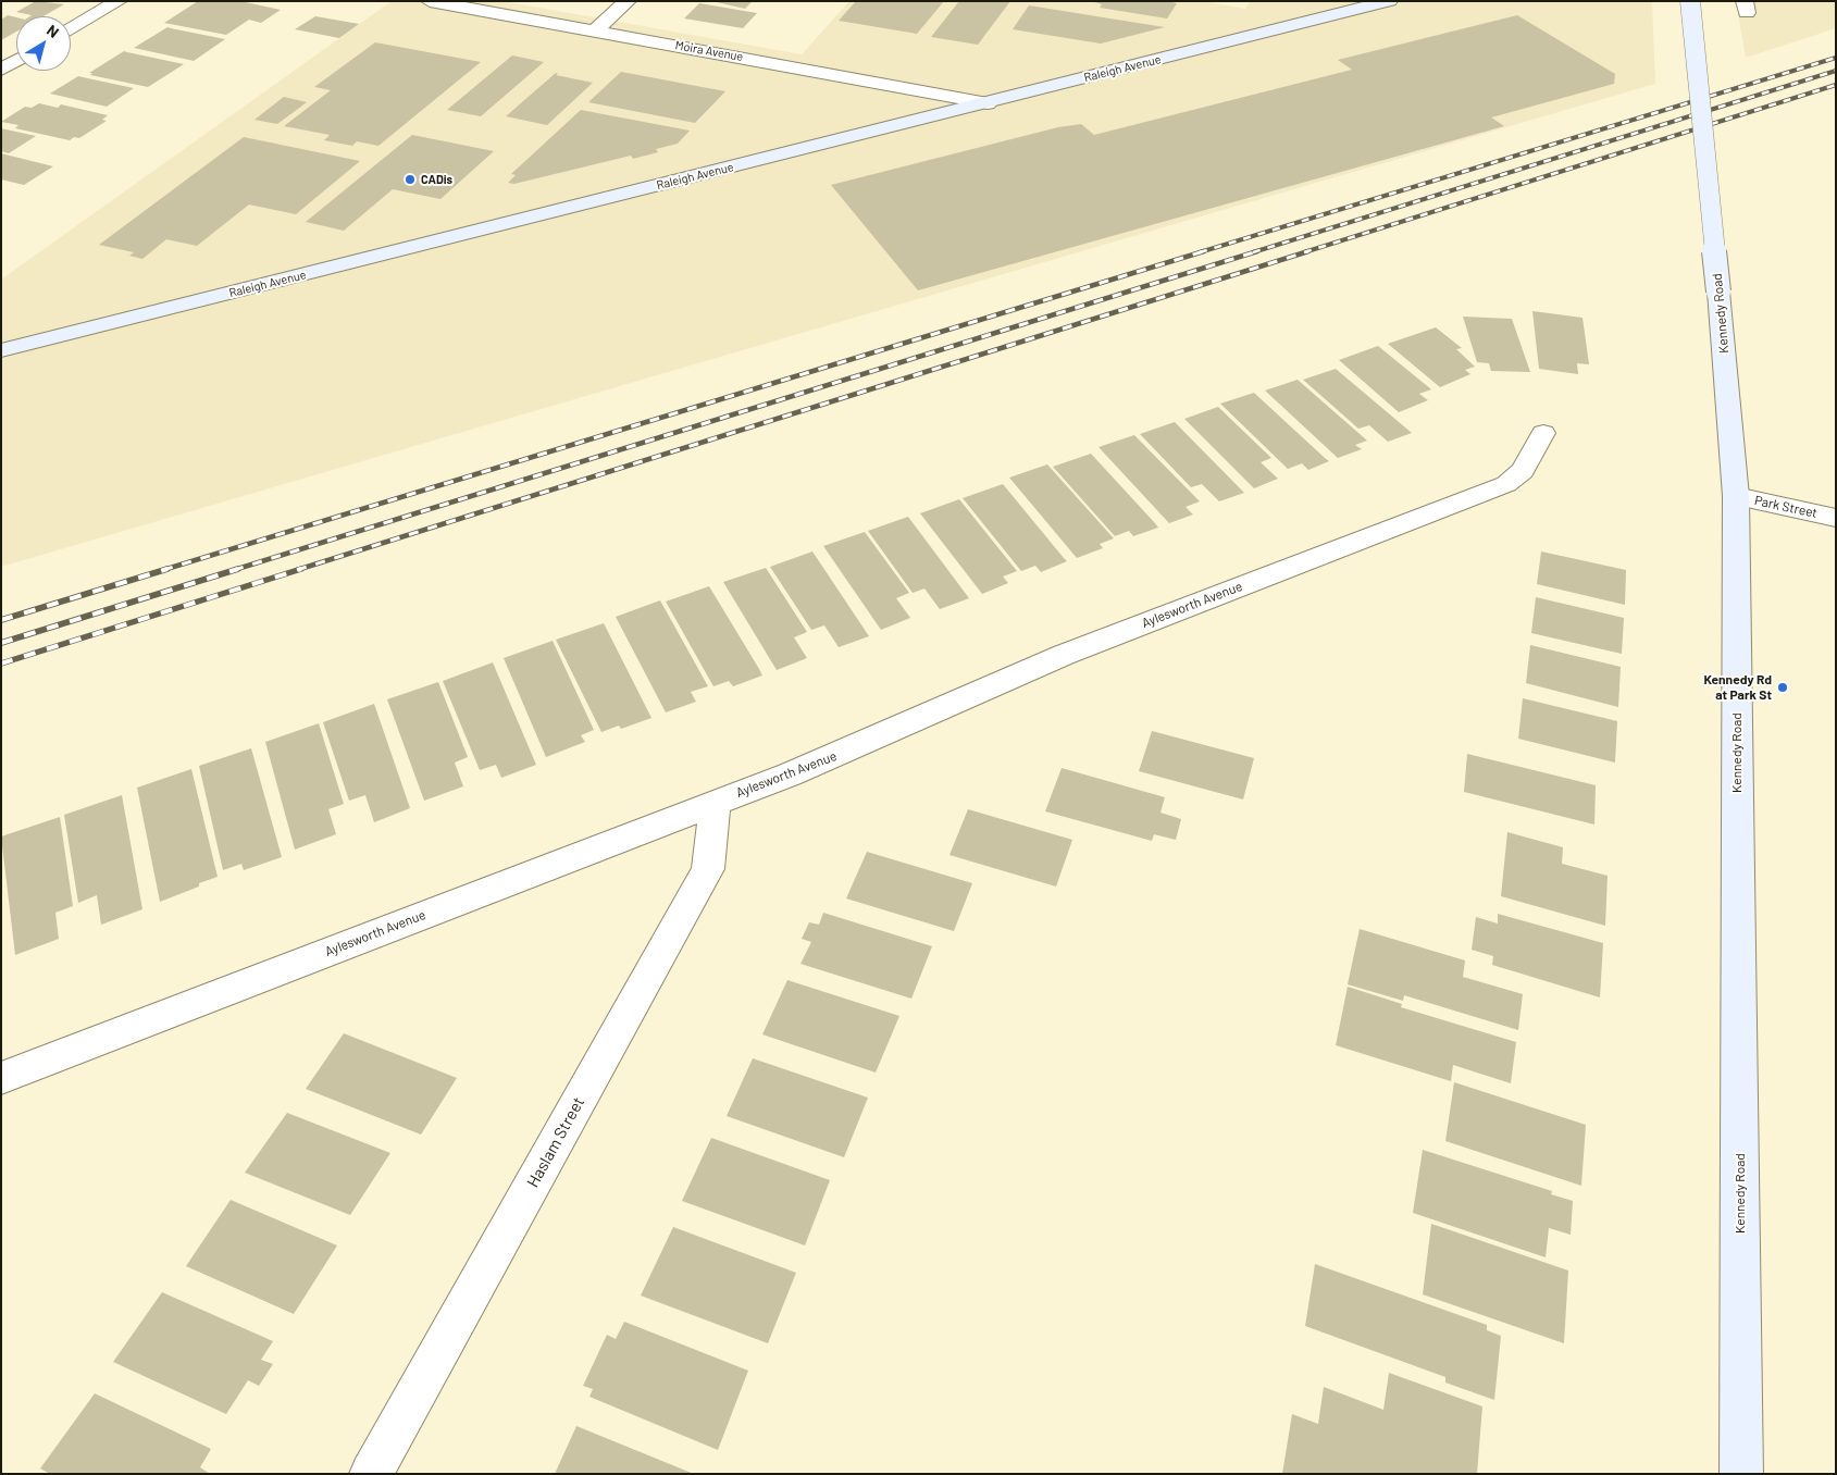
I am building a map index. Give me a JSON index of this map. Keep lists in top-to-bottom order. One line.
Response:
{"streets":{"street":["Moira Avenue","Raleigh Avenue","Kennedy Road","Park Street","Aylesworth Avenue","Haslam Street"]},"crossings":[["Moira Avenue","Raleigh Avenue"],["Kennedy Road","Park Street"],["Aylesworth Avenue","Haslam Street"]],"places":["CADis","Kennedy Rd at Park St"],"north":"top right"}
